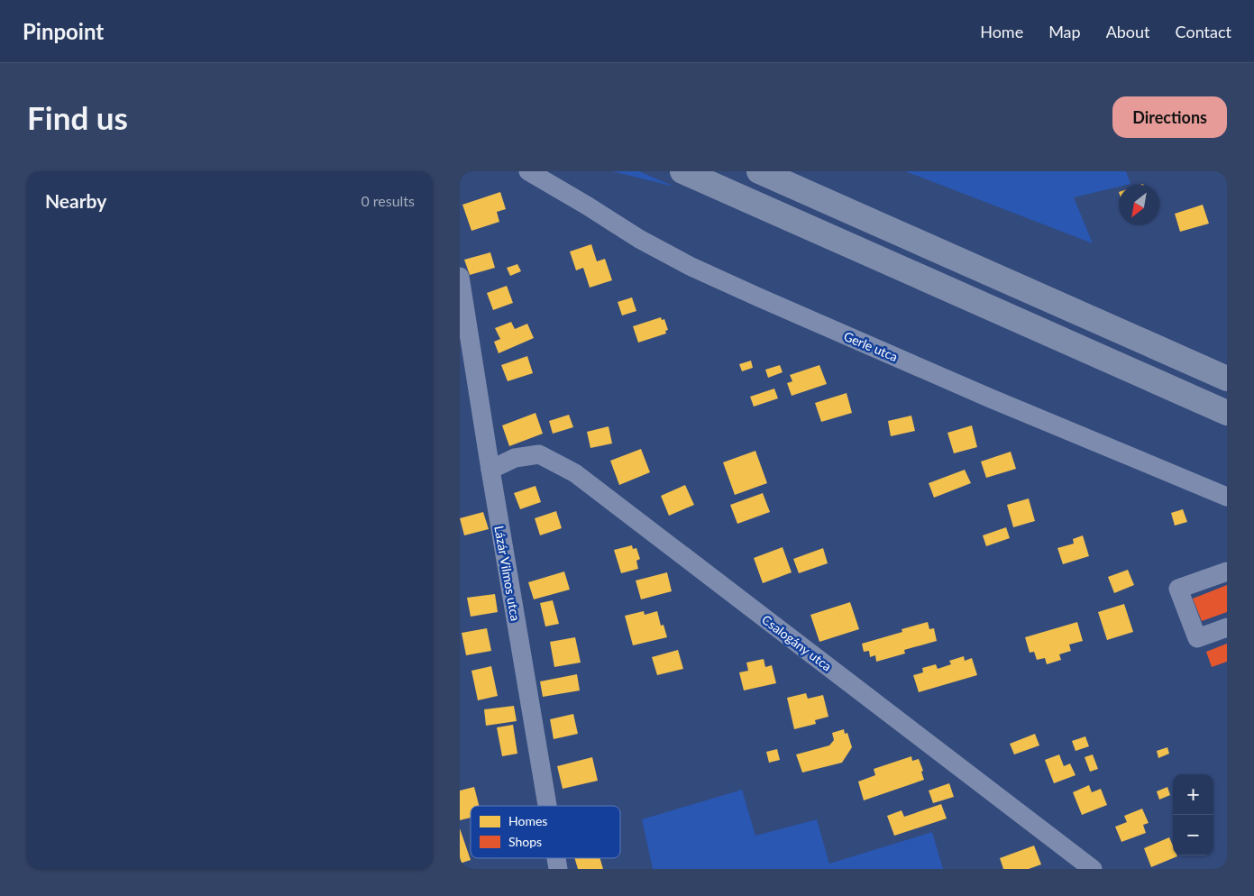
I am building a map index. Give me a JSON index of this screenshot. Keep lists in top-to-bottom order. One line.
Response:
{"streets":{"street":["Gerle utca","Lázár Vilmos utca","Csalogány utca"]},"crossings":[["Lázár Vilmos utca","Csalogány utca"]],"legend":["Homes","Shops"],"north":"bottom left","page":{"header":"Pinpoint","nav":["Home","Map","About","Contact"],"buttons":"Directions","title":"Find us","heading":["Nearby","0 results"],"map_buttons":["+","−"]}}
